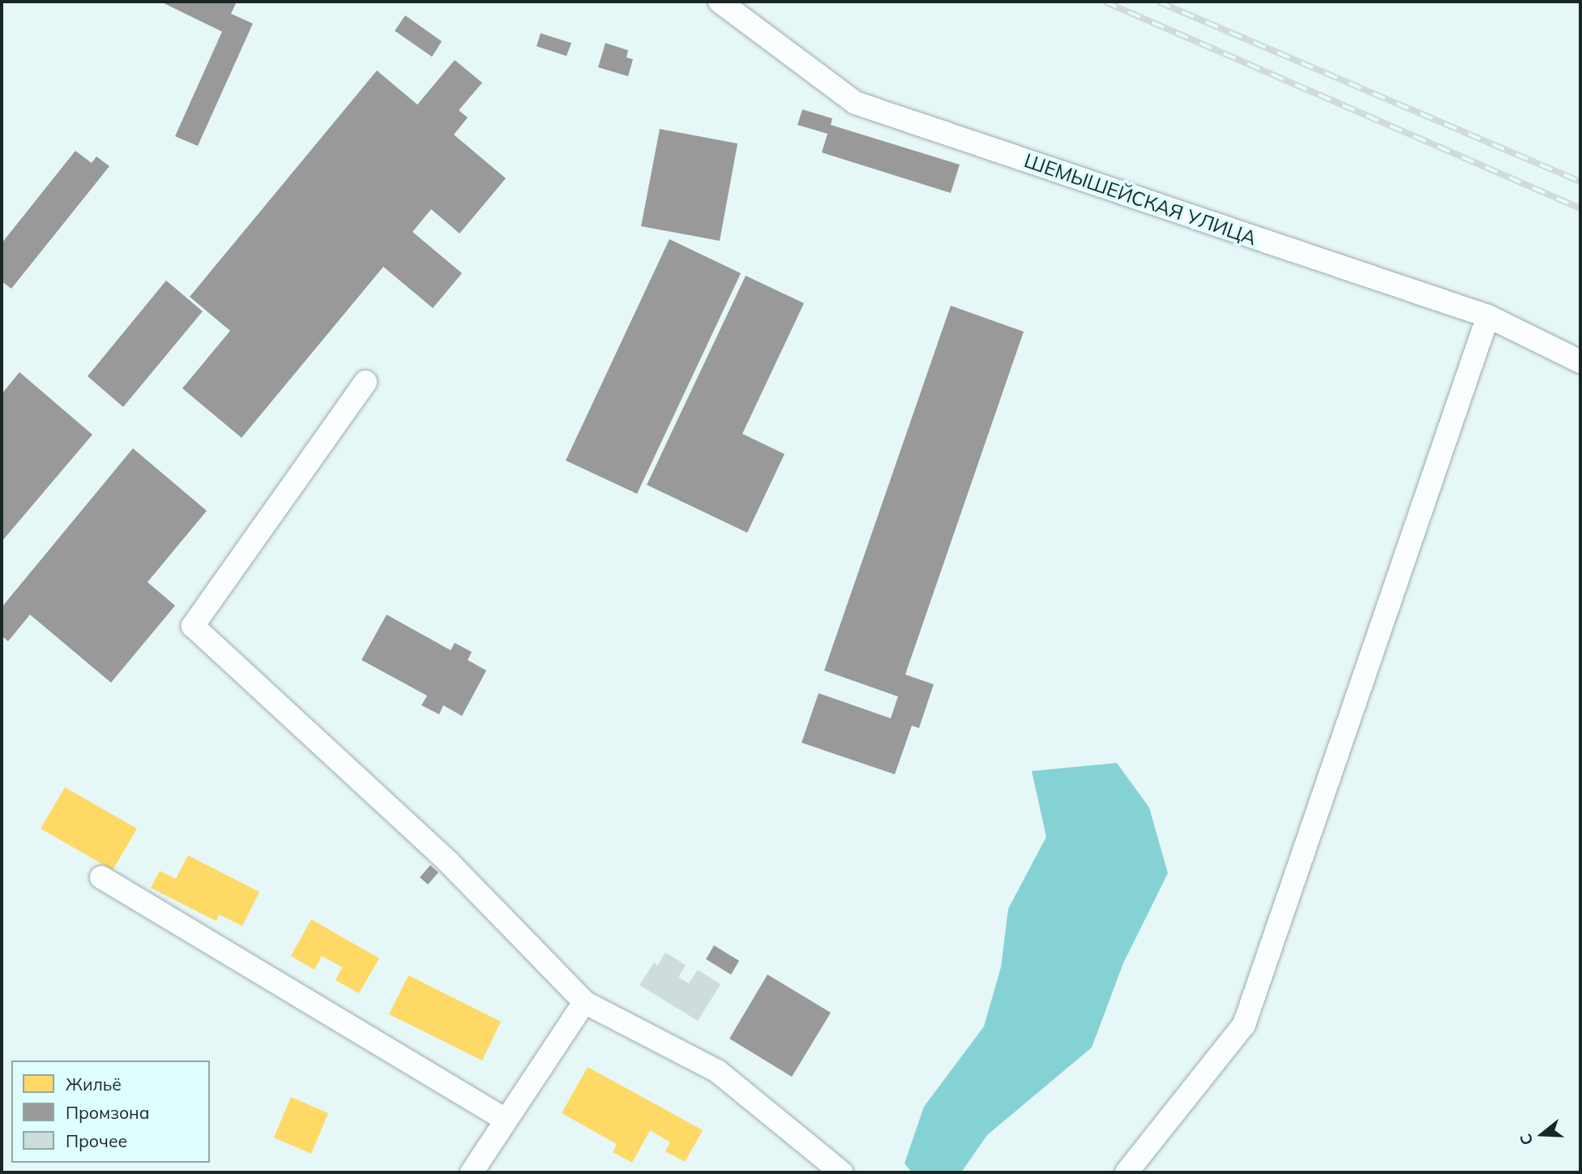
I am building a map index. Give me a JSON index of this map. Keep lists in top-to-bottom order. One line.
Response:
{"streets":{"street":["ШЕМЫШЕЙСКАЯ УЛИЦА"]},"legend":["Жильё","Промзона","Прочее"],"north":"left"}
